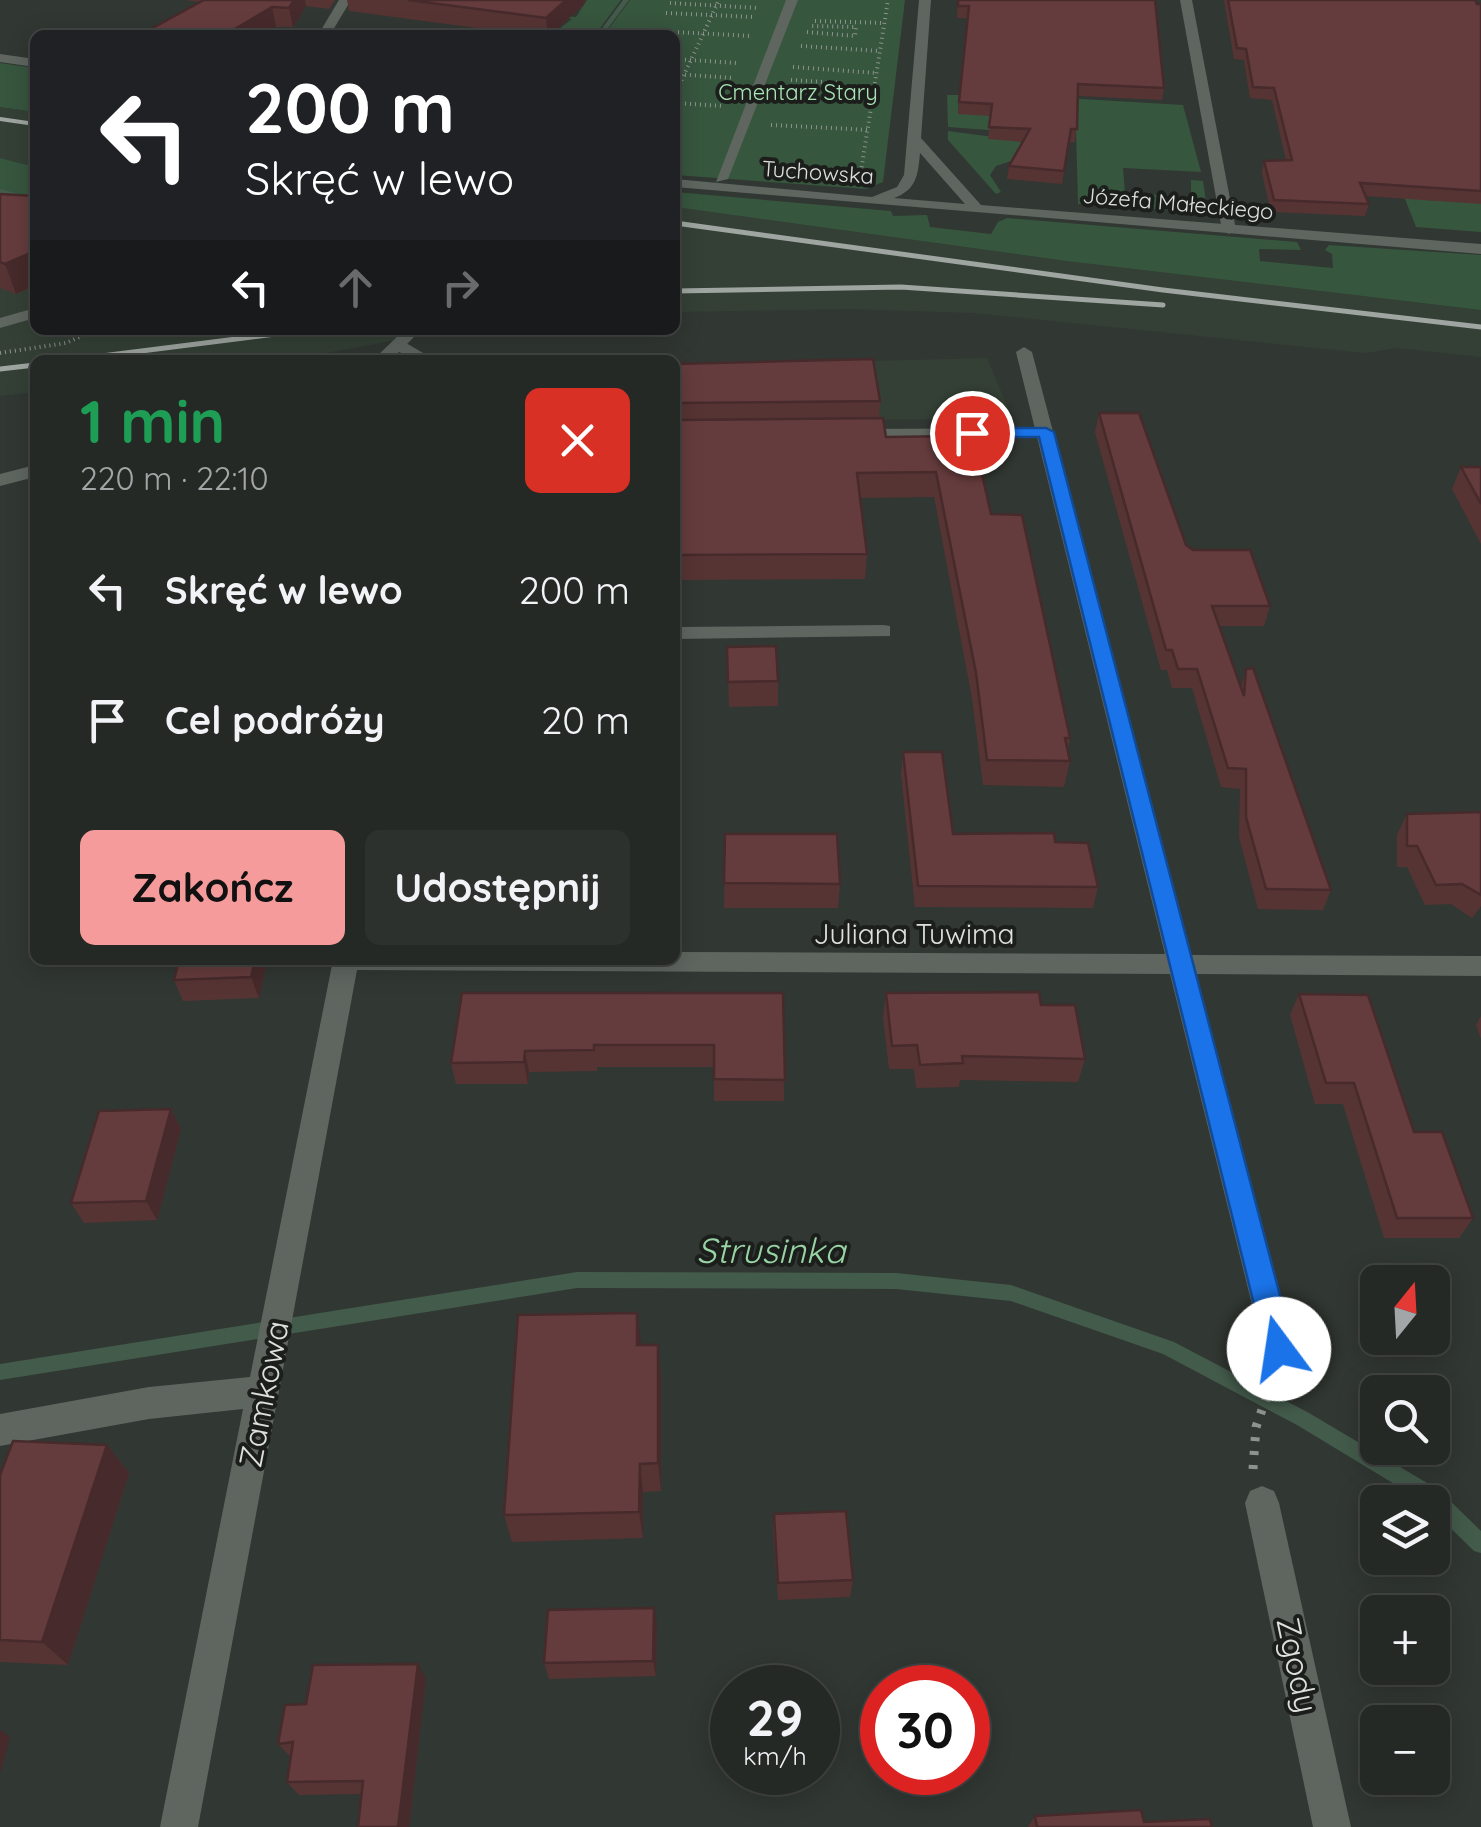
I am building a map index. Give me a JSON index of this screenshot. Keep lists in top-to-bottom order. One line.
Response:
{"streets":{"street":["Tuchowska","Józefa Małeckiego","Juliana Tuwima","Zamkowa","Zgody"]},"crossings":[["Tuchowska","Józefa Małeckiego"]],"water":["Strusinka"],"parks":["Cmentarz Stary"],"north":"top","page":{"turn":["200 m","Skręć w lewo"],"heading":["1 min","220 m · 22:10"],"list":[{"name":"Skręć w lewo","value":"200 m"},{"name":"Cel podróży","value":"20 m"}],"buttons":["Zakończ","Udostępnij"],"map_buttons":["+","−"],"speed":"29 km/h","limit":"30"}}
